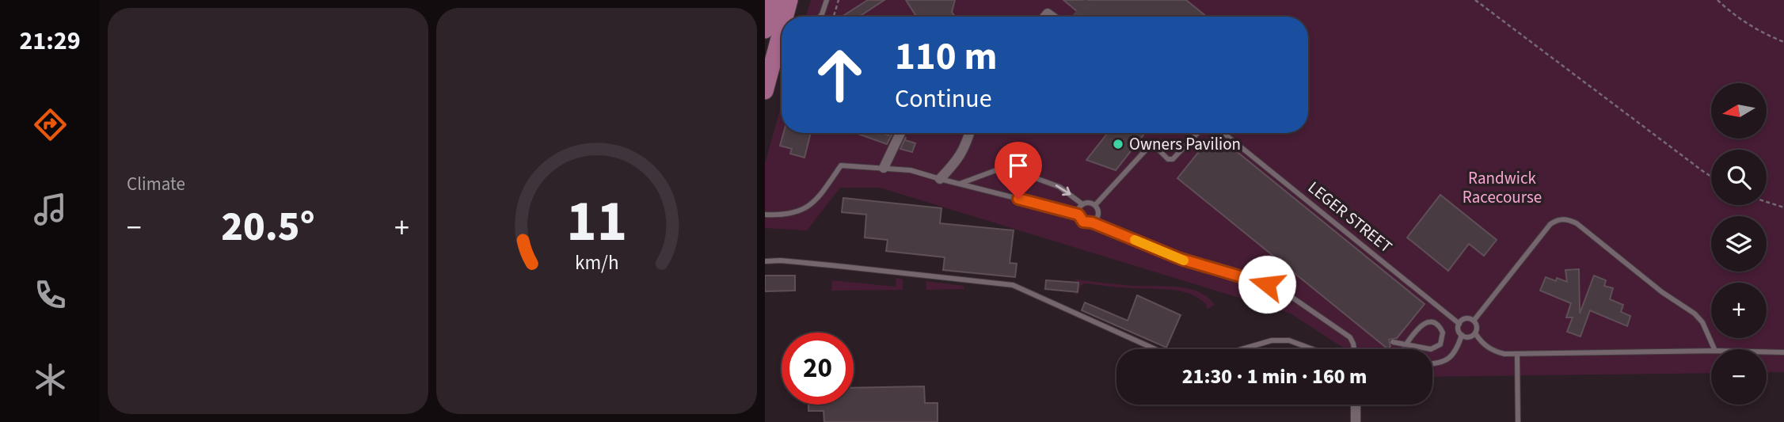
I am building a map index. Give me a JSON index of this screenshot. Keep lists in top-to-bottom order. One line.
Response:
{"streets":{"lane":["LEGER STREET"]},"parks":["Randwick Racecourse"],"places":["Owners Pavilion"],"north":"left","page":{"tabs":"21:29","tile":"Climate","turn":["110 m","Continue"],"map_buttons":["+","−"],"heat":["−","20.5°","+"],"limit":"20","trip":"21:30 · 1 min · 160 m","gauge":["11","km/h"]}}
